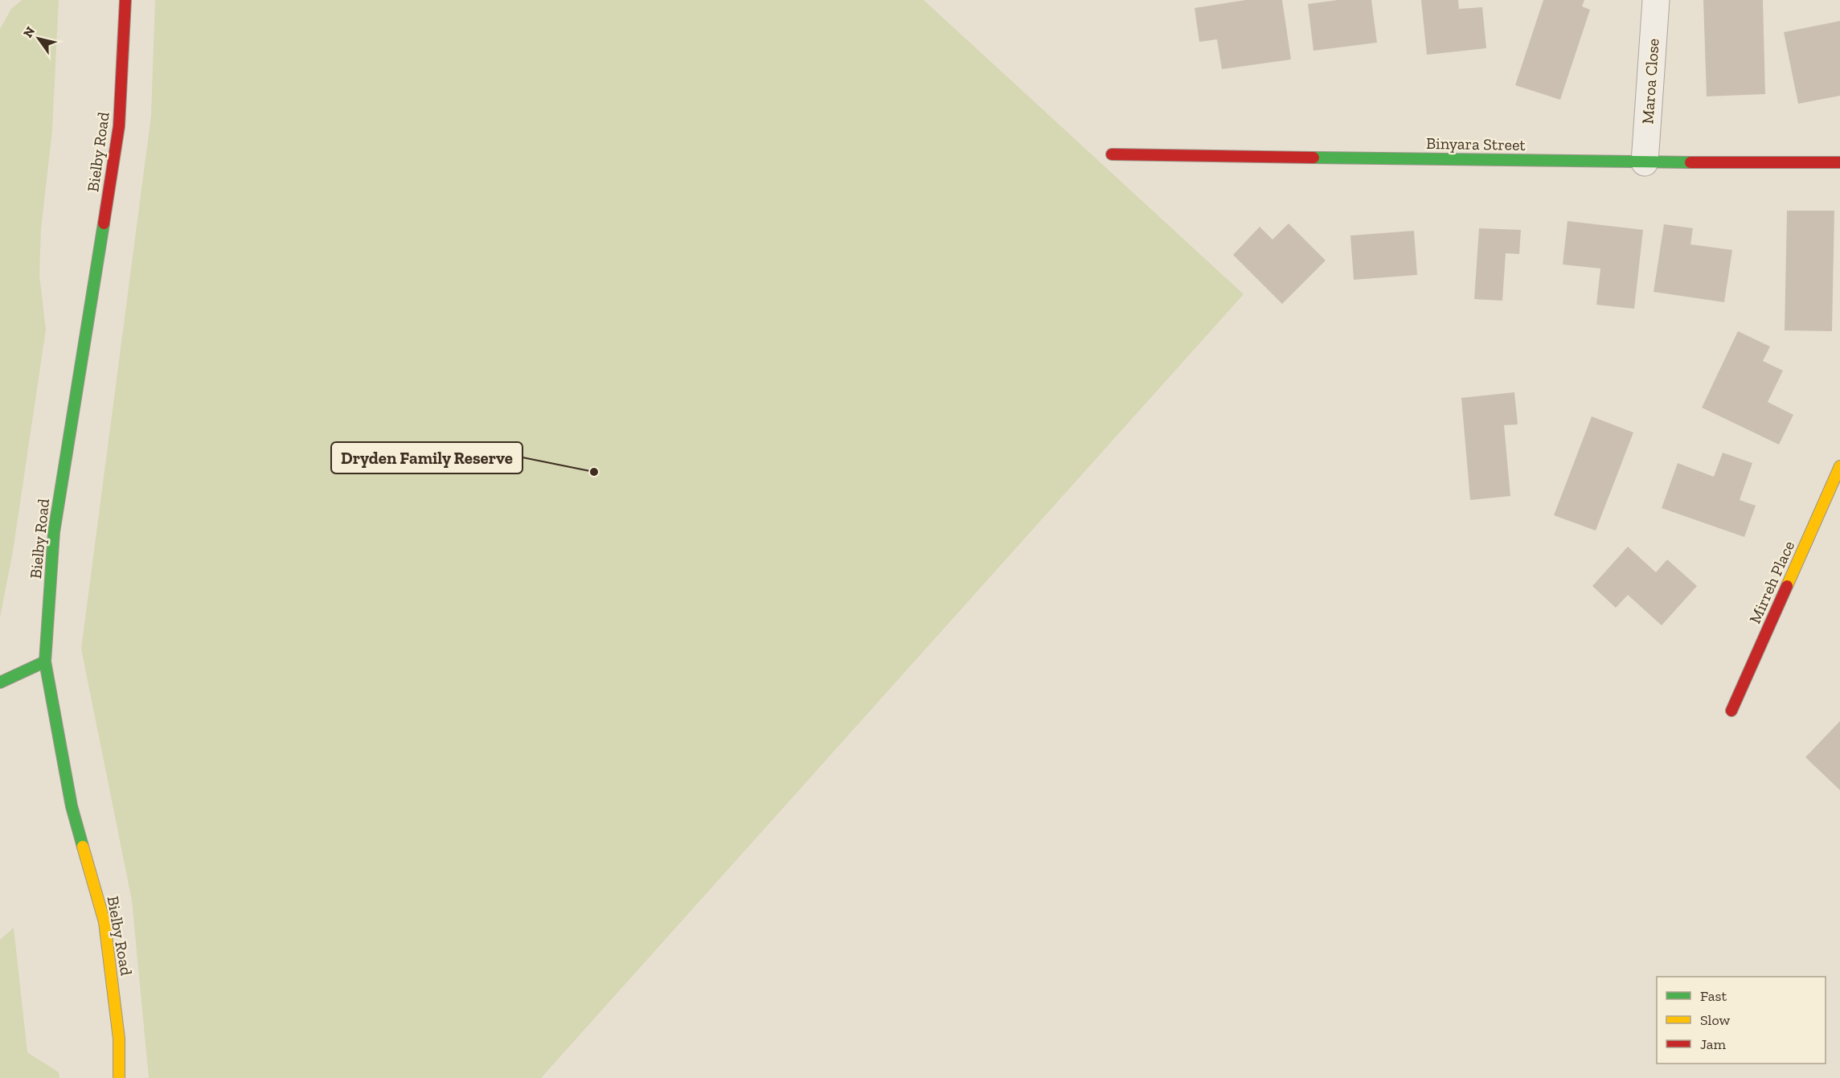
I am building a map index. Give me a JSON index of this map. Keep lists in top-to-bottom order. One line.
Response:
{"streets":{"street":["Maroa Close","Binyara Street","Bielby Road","Mirreh Place"]},"crossings":[["Maroa Close","Binyara Street"]],"places":["Dryden Family Reserve"],"legend":["Fast","Slow","Jam"],"north":"top left"}
